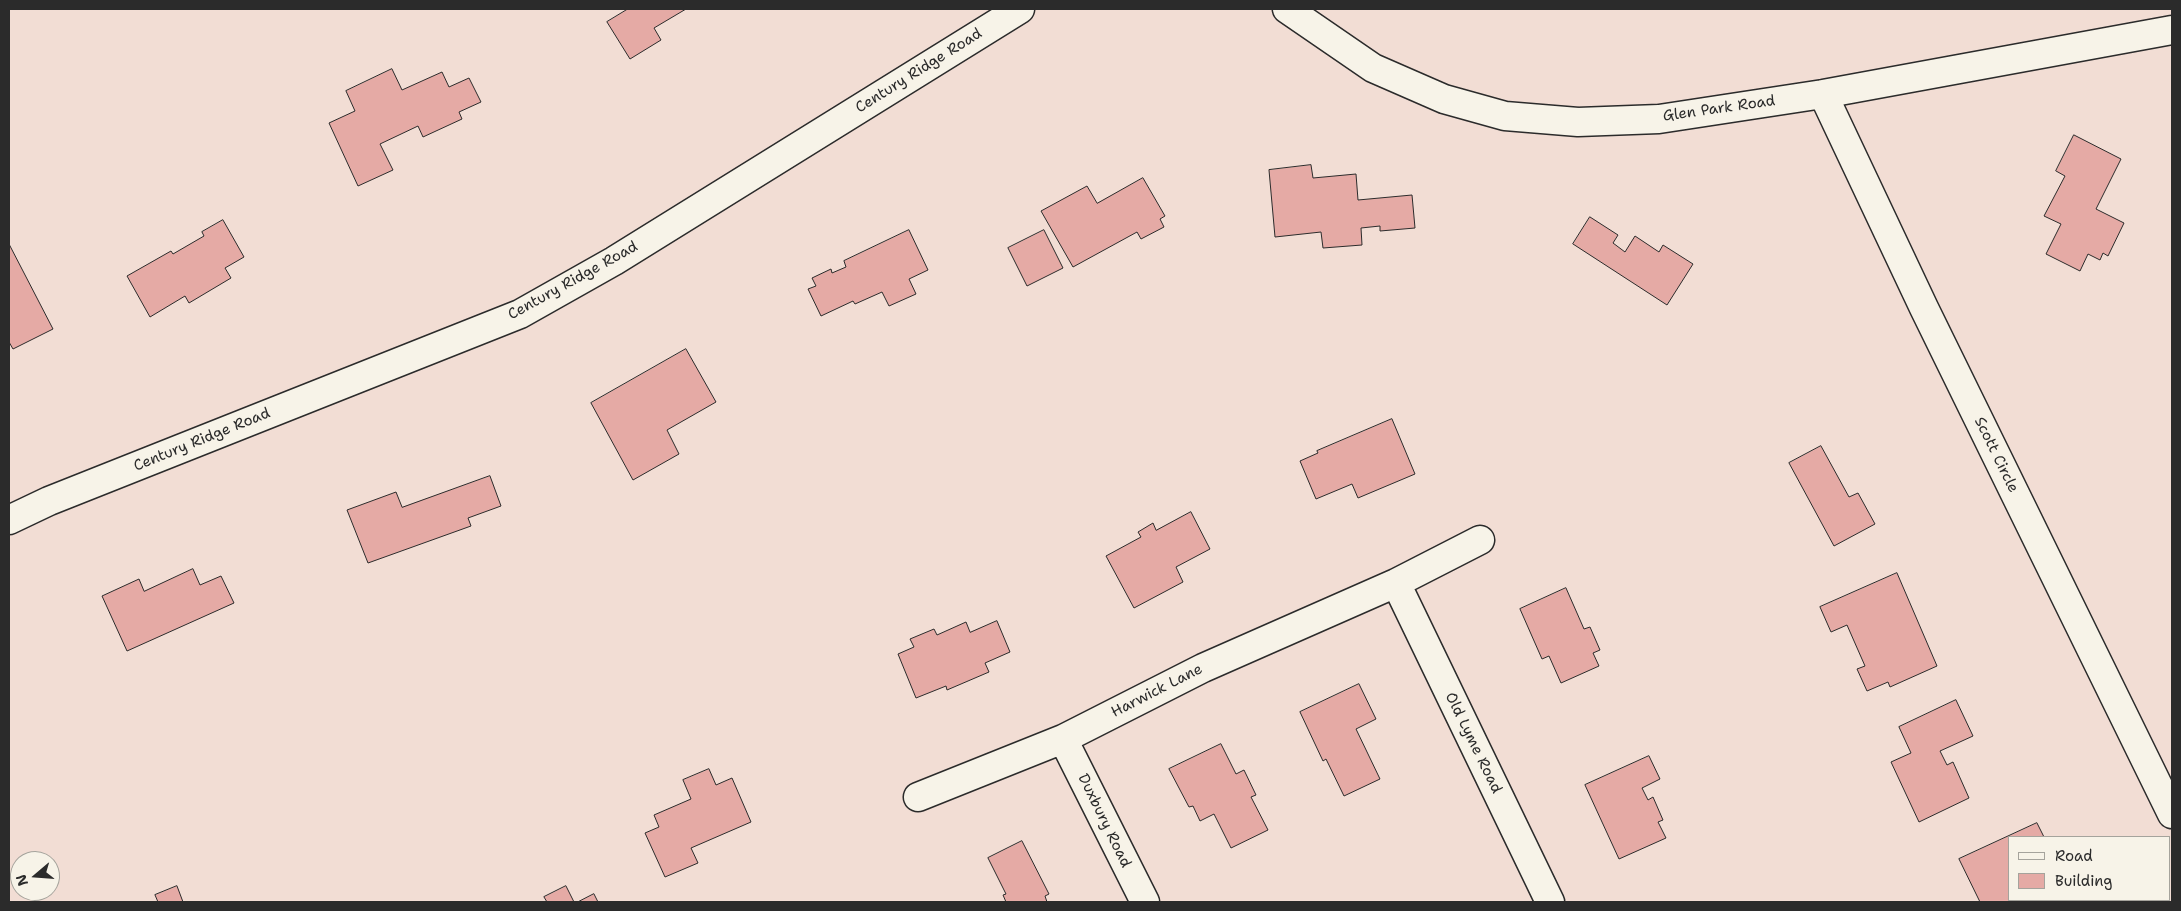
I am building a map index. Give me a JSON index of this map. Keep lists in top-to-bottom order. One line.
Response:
{"streets":{"street":["Century Ridge Road","Glen Park Road","Scott Circle","Harwick Lane","Old Lyme Road","Duxbury Road"]},"crossings":[["Glen Park Road","Scott Circle"],["Harwick Lane","Old Lyme Road"],["Harwick Lane","Duxbury Road"]],"legend":["Road","Building"],"north":"left"}
